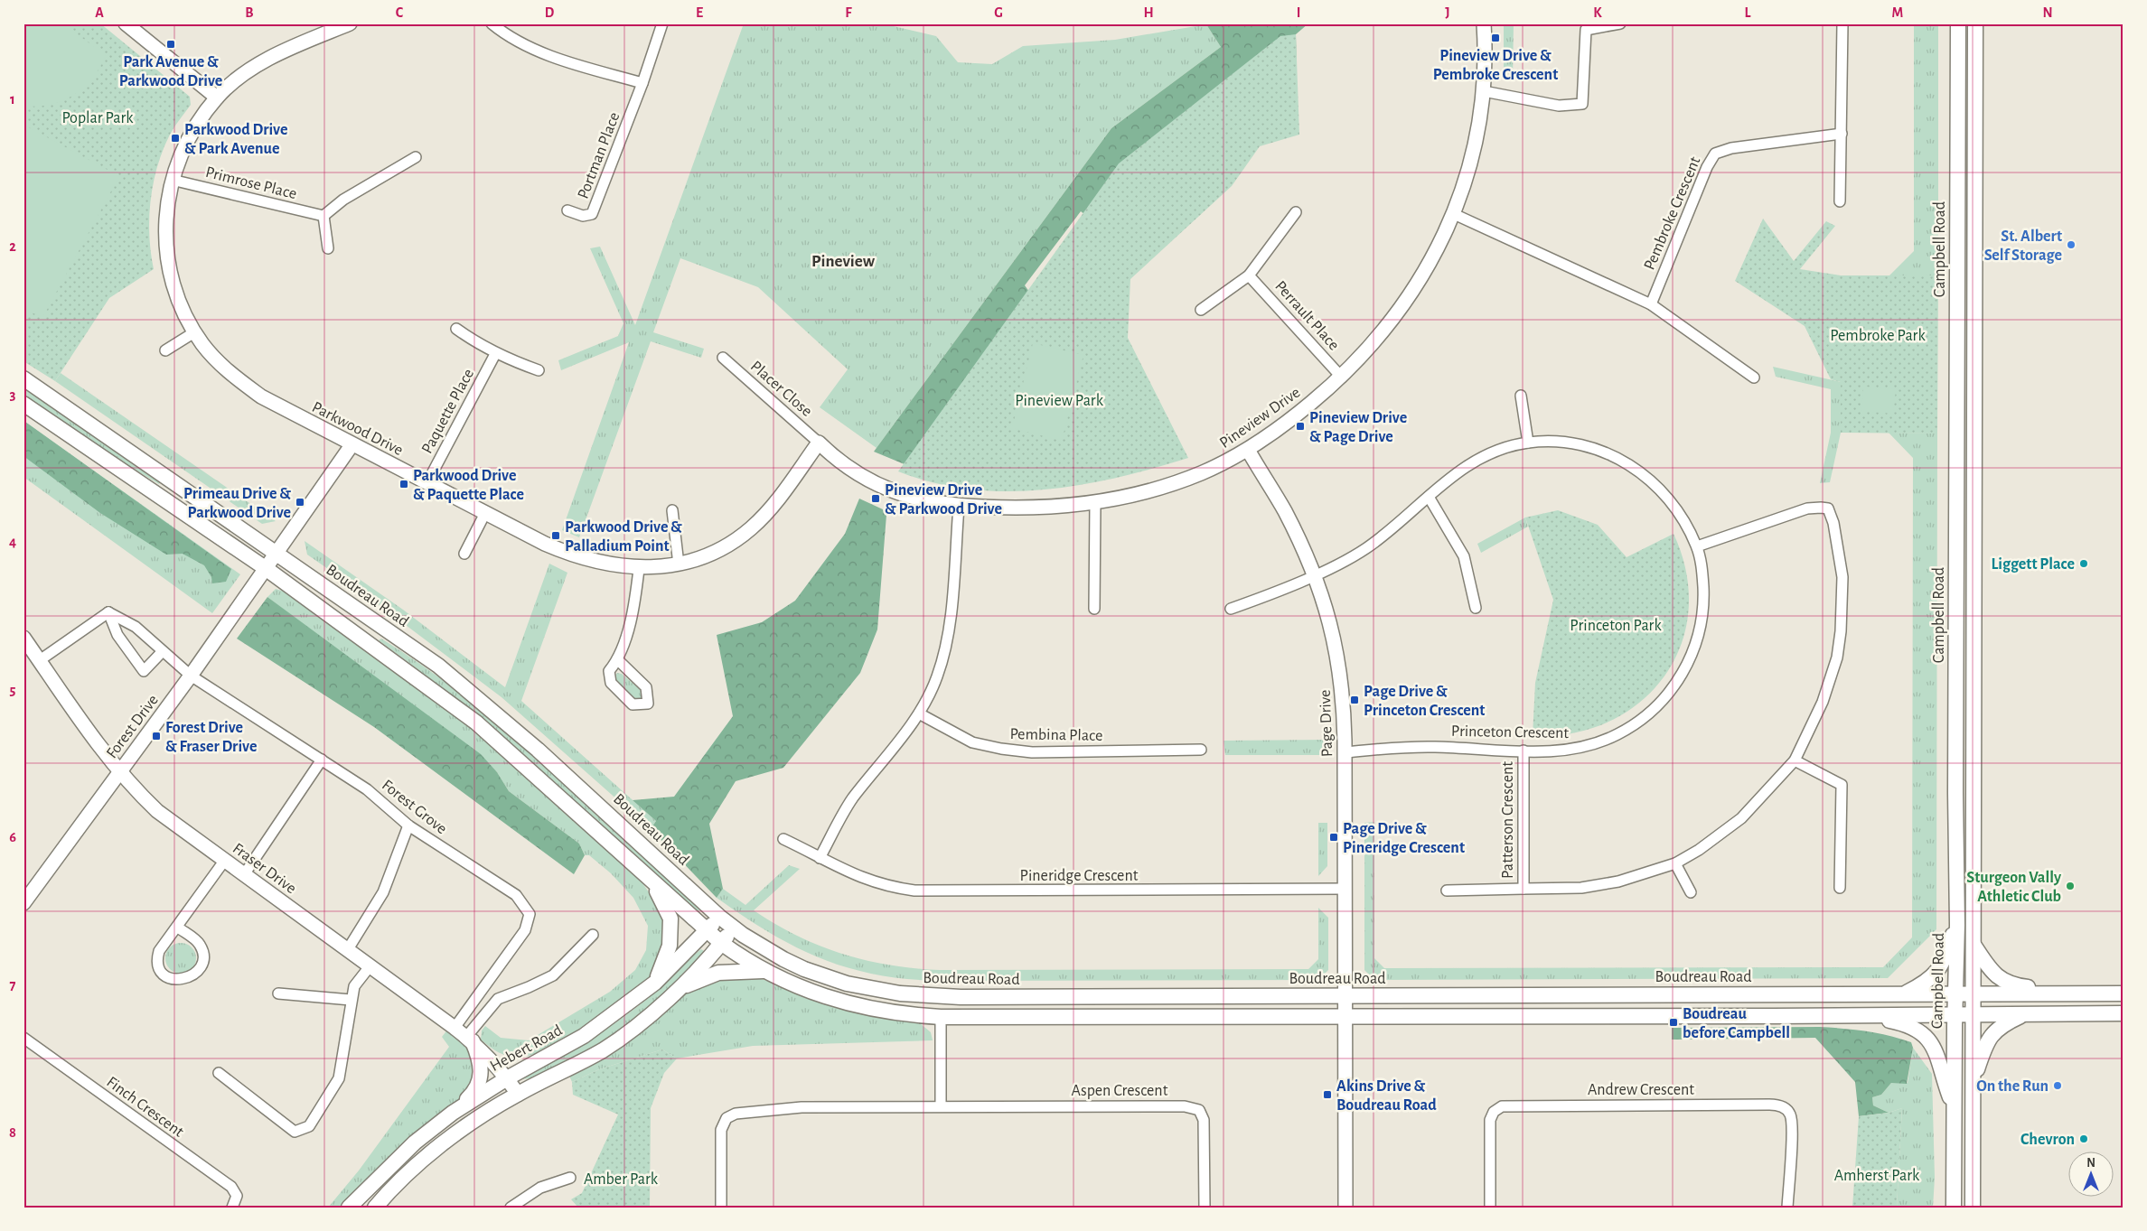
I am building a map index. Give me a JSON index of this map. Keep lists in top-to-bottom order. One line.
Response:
{"streets":{"main road":["Campbell Road","Boudreau Road","Hebert Road"],"street":["Portman Place","Primrose Place","Pembroke Crescent","Perrault Place","Placer Close","Paquette Place","Pineview Drive","Parkwood Drive","Page Drive","Forest Drive","Princeton Crescent","Pembina Place","Forest Grove","Patterson Crescent","Fraser Drive","Pineridge Crescent","Andrew Crescent","Aspen Crescent","Finch Crescent"]},"crossings":[["Primrose Place","Parkwood Drive"],["Campbell Road","Boudreau Road"],["Perrault Place","Pineview Drive"],["Placer Close","Pineview Drive"],["Placer Close","Parkwood Drive"],["Paquette Place","Parkwood Drive"],["Pineview Drive","Parkwood Drive"],["Pineview Drive","Page Drive"],["Parkwood Drive","Forest Drive"],["Boudreau Road","Page Drive"],["Boudreau Road","Forest Drive"],["Boudreau Road","Hebert Road"],["Page Drive","Princeton Crescent"],["Page Drive","Pineridge Crescent"],["Forest Drive","Forest Grove"],["Forest Drive","Fraser Drive"],["Princeton Crescent","Patterson Crescent"],["Forest Grove","Fraser Drive"],["Fraser Drive","Hebert Road"]],"districts":["Pineview"],"parks":["Poplar Park","Pembroke Park","Pineview Park","Princeton Park","Amherst Park","Amber Park"],"places":{"transit":["Pineview Drive & Pembroke Crescent","Park Avenue & Parkwood Drive","Parkwood Drive & Park Avenue","Pineview Drive & Page Drive","Parkwood Drive & Paquette Place","Pineview Drive & Parkwood Drive","Primeau Drive & Parkwood Drive","Parkwood Drive & Palladium Point","Page Drive & Princeton Crescent","Forest Drive & Fraser Drive","Page Drive & Pineridge Crescent","Boudreau before Campbell","Akins Drive & Boudreau Road"],"other":["St. Albert Self Storage","Liggett Place","Sturgeon Vally Athletic Club","On the Run","Chevron"]},"north":"top","grid":{"columns":["A","B","C","D","E","F","G","H","I","J","K","L","M","N"],"rows":["1","2","3","4","5","6","7","8"]}}
